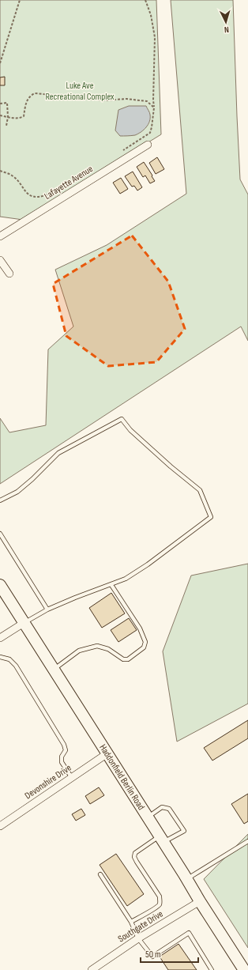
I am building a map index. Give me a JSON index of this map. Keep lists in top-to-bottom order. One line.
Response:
{"streets":{"main road":["Haddonfield Berlin Road"],"street":["Lafayette Avenue","Devonshire Drive","Southgate Drive"]},"crossings":[["Haddonfield Berlin Road","Devonshire Drive"],["Haddonfield Berlin Road","Southgate Drive"]],"parks":["Luke Ave Recreational Complex"],"scale_bar":"50 m","north":"bottom"}
